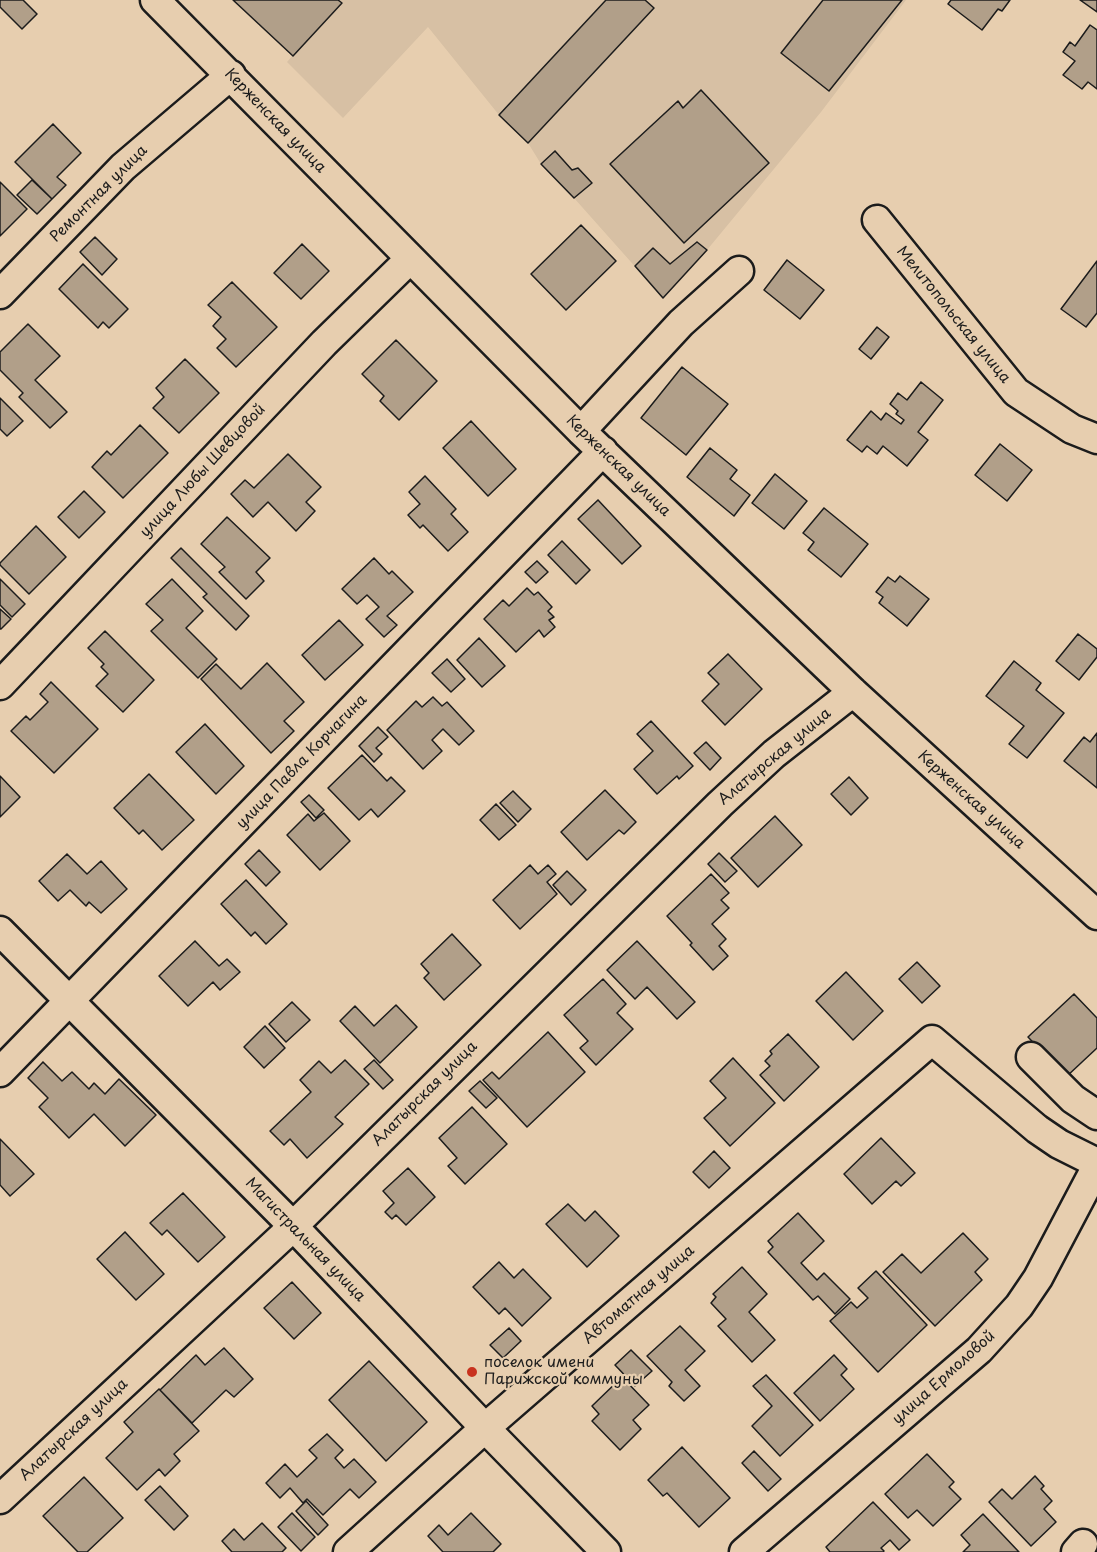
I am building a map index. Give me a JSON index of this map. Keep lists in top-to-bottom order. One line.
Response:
{"streets":{"street":["Керженская улица","Ремонтная улица","Мелитопольская улица","улица Любы Шевцовой","Алатырская улица","улица Павла Корчагина","Магистральная улица","Автоматная улица","улица Ермоловой"]},"crossings":[["Керженская улица","Ремонтная улица"],["Керженская улица","улица Любы Шевцовой"],["Керженская улица","Алатырская улица"],["Керженская улица","улица Павла Корчагина"],["Алатырская улица","Магистральная улица"],["улица Павла Корчагина","Магистральная улица"],["Магистральная улица","Автоматная улица"],["Автоматная улица","улица Ермоловой"]],"places":["поселок имени Парижской коммуны"]}
